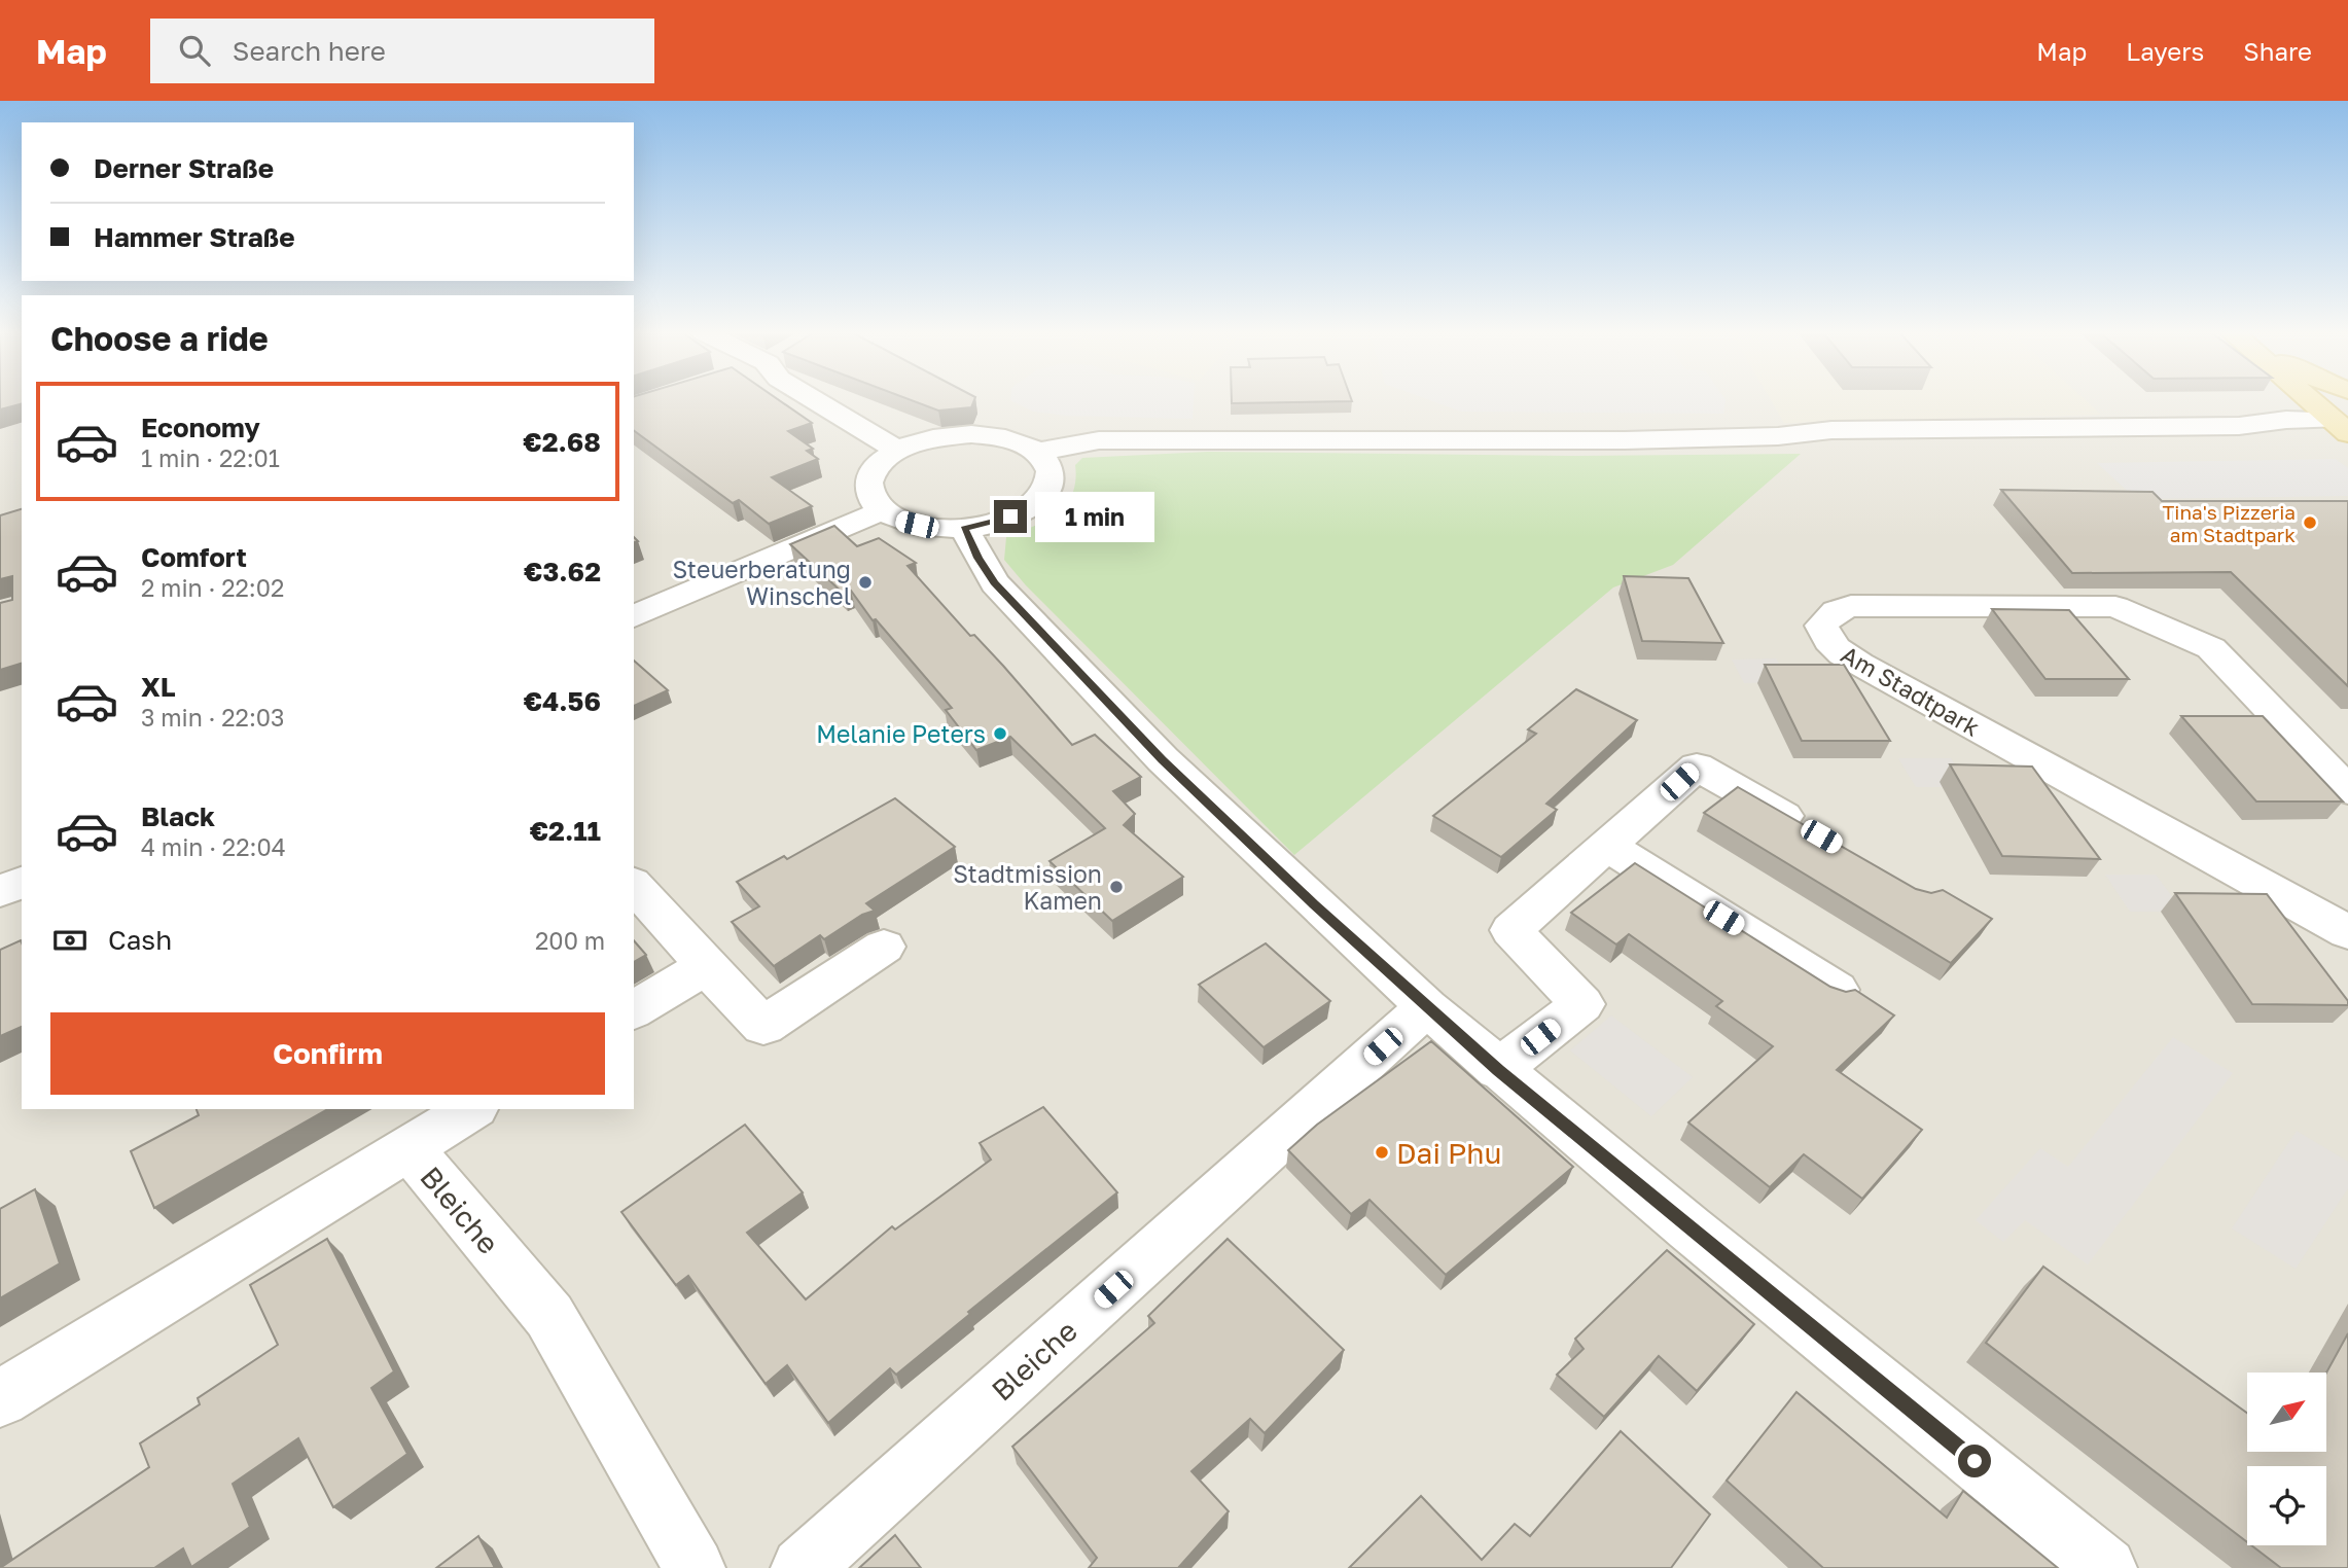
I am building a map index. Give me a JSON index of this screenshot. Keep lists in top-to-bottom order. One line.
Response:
{"streets":{"street":["Am Stadtpark","Bleiche"]},"places":["Tina's Pizzeria am Stadtpark","Steuerberatung Winschel","Melanie Peters","Stadtmission Kamen","Dai Phu"],"north":"top right","page":{"header":"Map","search":"Search here","nav":["Map","Layers","Share"],"banner":["Derner Straße","Hammer Straße"],"heading":"Choose a ride","list":[{"name":"Economy","note":"1 min · 22:01","value":"€2.68"},{"name":"Comfort","note":"2 min · 22:02","value":"€3.62"},{"name":"XL","note":"3 min · 22:03","value":"€4.56"},{"name":"Black","note":"4 min · 22:04","value":"€2.11"}],"bubble":"1 min","pay":["Cash","200 m"],"buttons":"Confirm"}}
